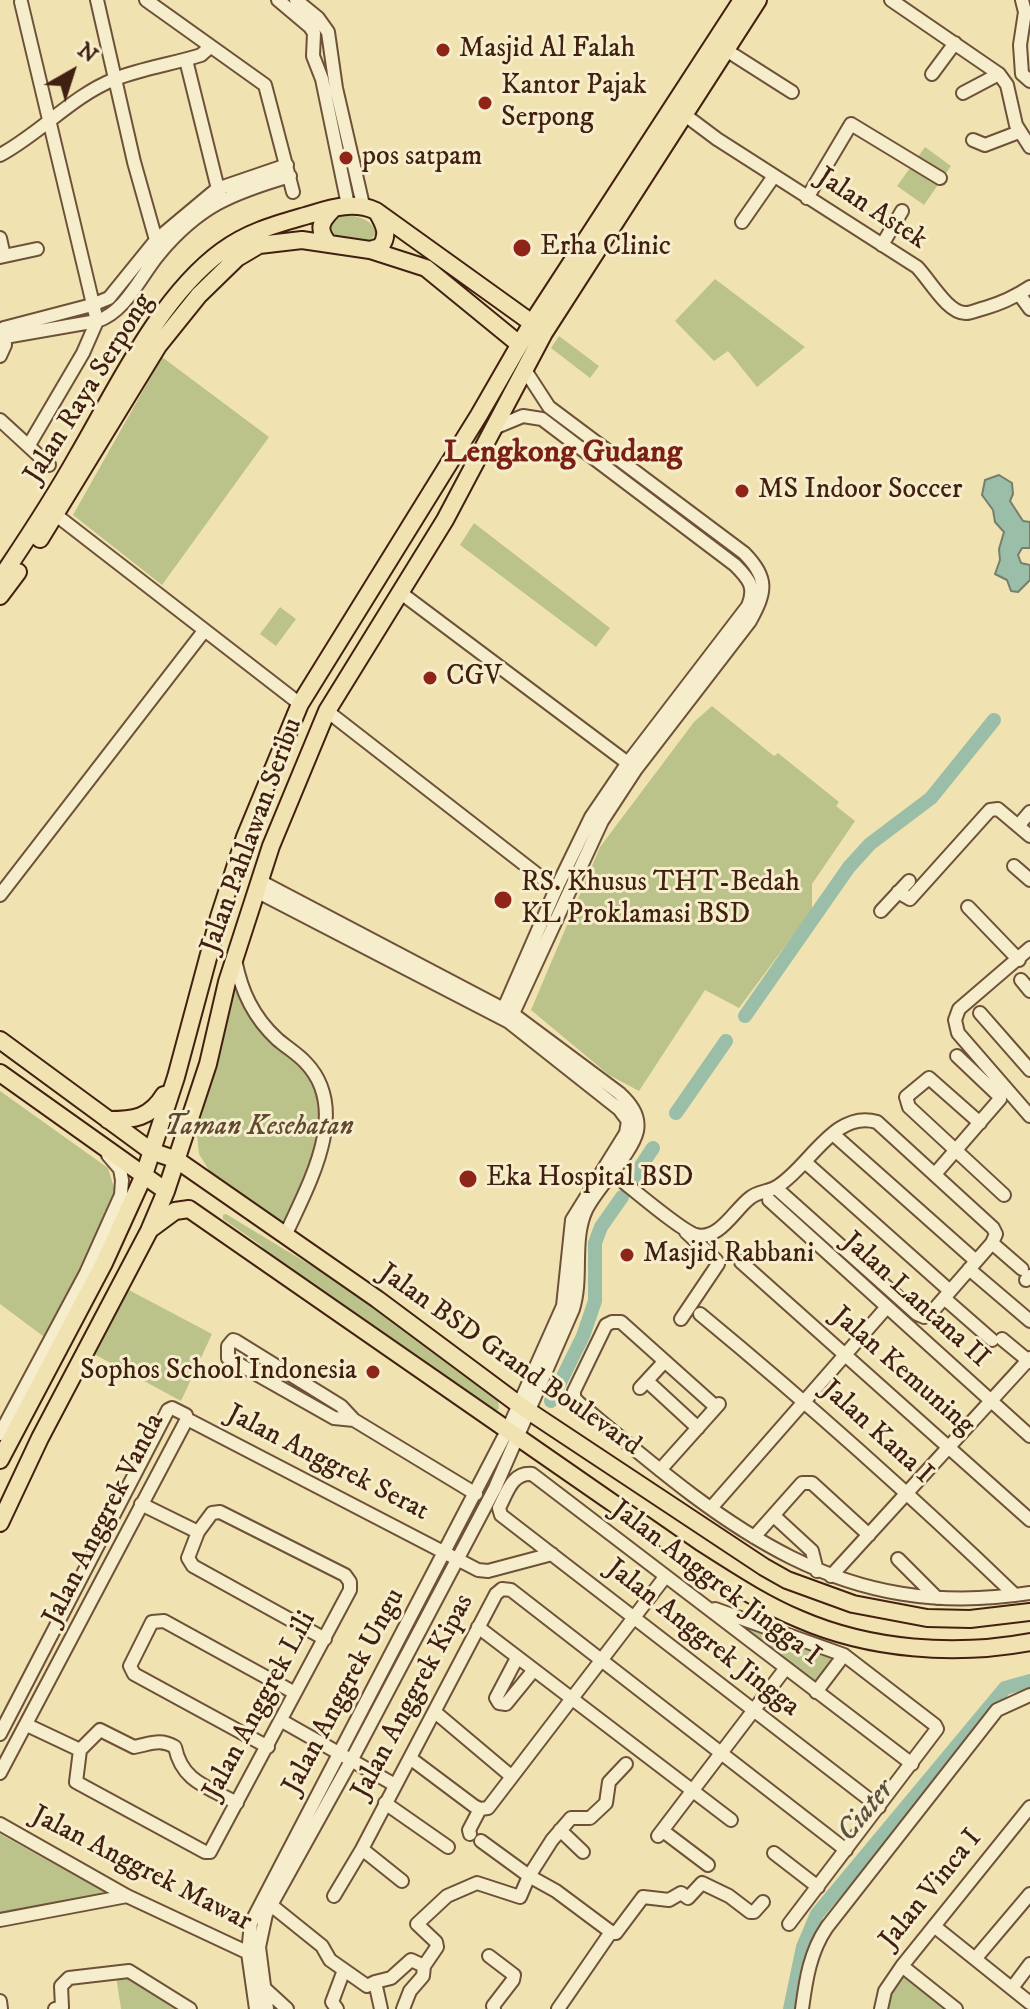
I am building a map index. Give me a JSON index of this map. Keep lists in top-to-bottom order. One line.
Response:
{"streets":{"main road":["Jalan Raya Serpong","Jalan Pahlawan Seribu","Jalan BSD Grand Boulevard"],"street":["Jalan Astek","Jalan Lantana II","Jalan Kemuning","Jalan Kana I","Jalan Anggrek Serat","Jalan Anggrek Vanda","Jalan Anggrek Jingga I","Jalan Anggrek Jingga","Jalan Anggrek Ungu","Jalan Anggrek Kipas","Jalan Anggrek Lili","Jalan Anggrek Mawar","Jalan Vinca I"]},"crossings":[["Jalan Astek","Jalan Pahlawan Seribu"],["Jalan Raya Serpong","Jalan Pahlawan Seribu"],["Jalan Pahlawan Seribu","Jalan BSD Grand Boulevard"],["Jalan BSD Grand Boulevard","Jalan Anggrek Ungu"],["Jalan Anggrek Serat","Jalan Anggrek Vanda"],["Jalan Anggrek Serat","Jalan Anggrek Jingga"],["Jalan Anggrek Serat","Jalan Anggrek Ungu"],["Jalan Anggrek Jingga I","Jalan Anggrek Jingga"],["Jalan Anggrek Ungu","Jalan Anggrek Mawar"]],"districts":["Lengkong Gudang"],"water":["Ciater"],"parks":["Taman Kesehatan"],"places":["Masjid Al Falah","Kantor Pajak Serpong","pos satpam","Erha Clinic","MS Indoor Soccer","CGV","RS. Khusus THT-Bedah KL Proklamasi BSD","Eka Hospital BSD","Masjid Rabbani","Sophos School Indonesia"],"north":"top right"}
